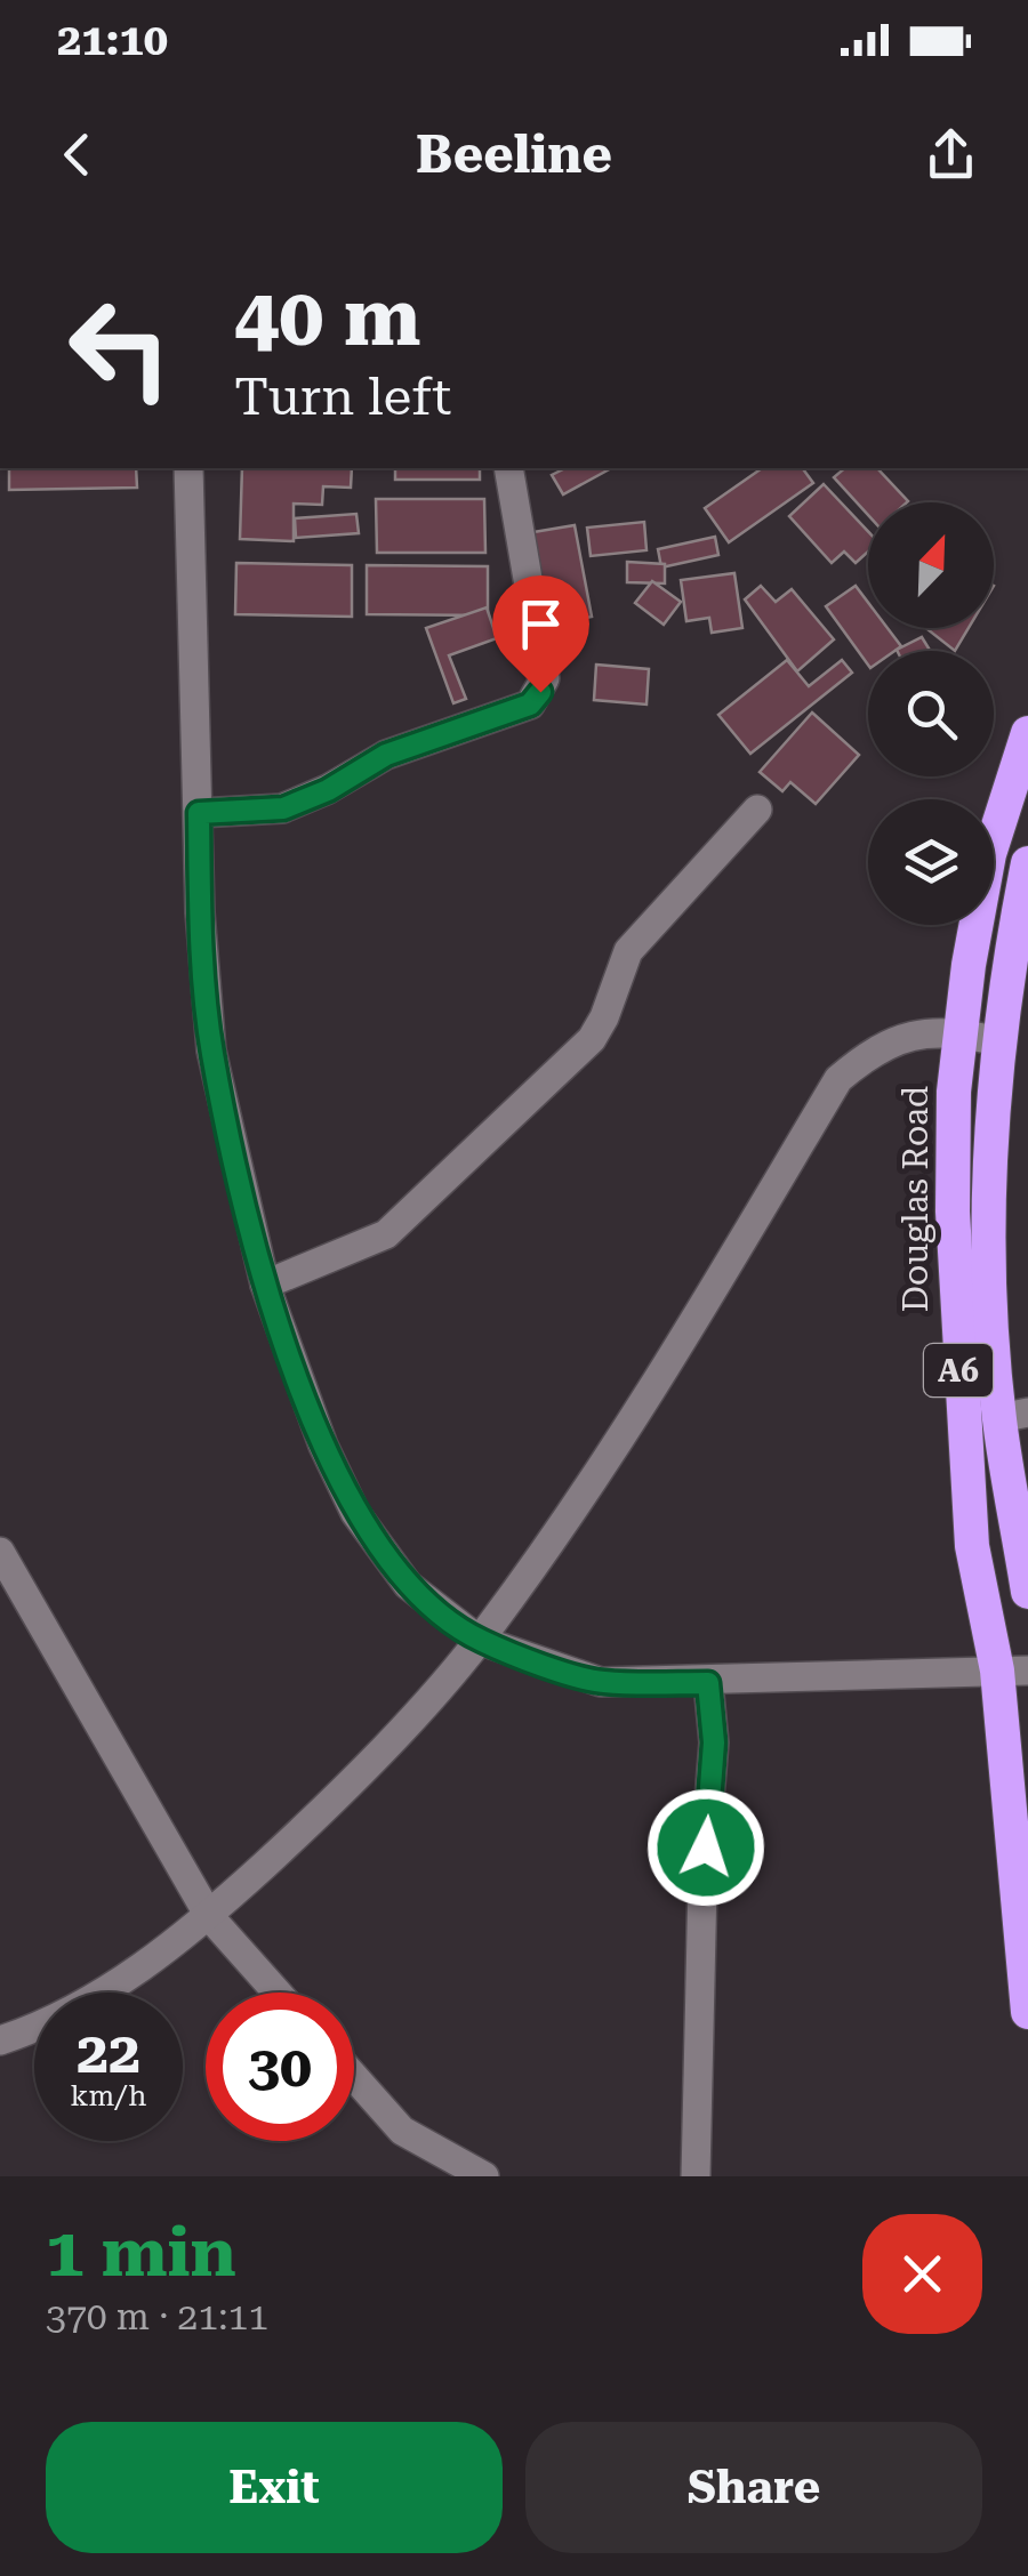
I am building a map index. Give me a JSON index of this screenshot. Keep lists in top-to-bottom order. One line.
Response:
{"streets":{"highway":["Douglas Road","A6"]},"north":"top right","page":{"status":"21:10","header":"Beeline","turn":["40 m","Turn left"],"speed":"22 km/h","limit":"30","heading":["1 min","370 m · 21:11"],"buttons":["Exit","Share"]}}
